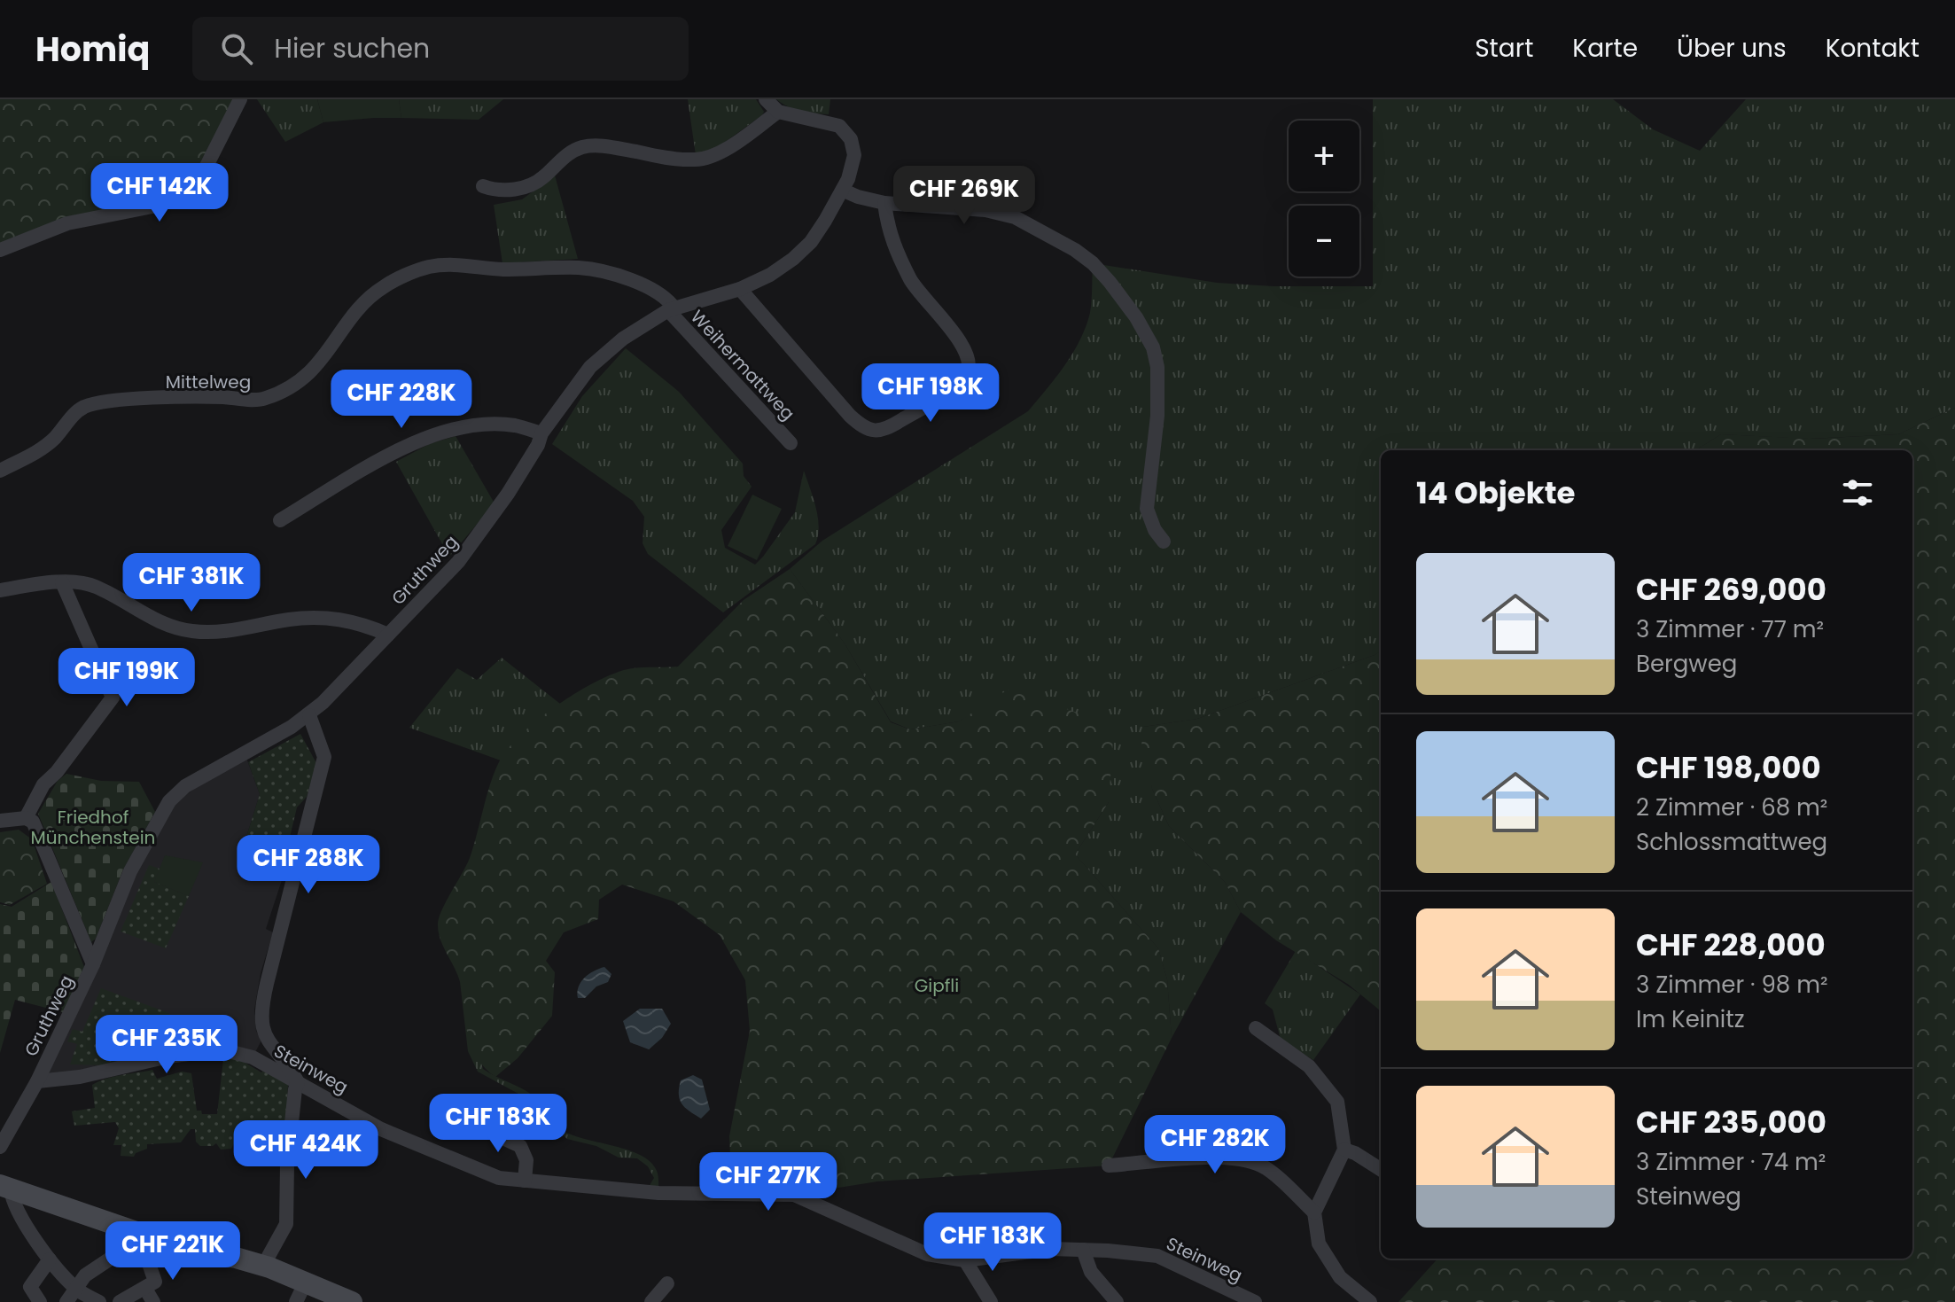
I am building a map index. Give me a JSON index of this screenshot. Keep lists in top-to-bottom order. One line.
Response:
{"streets":{"street":["Weihermattweg","Mittelweg","Gruthweg","Steinweg"]},"crossings":[["Weihermattweg","Mittelweg"],["Weihermattweg","Gruthweg"],["Mittelweg","Gruthweg"],["Gruthweg","Steinweg"]],"parks":["Friedhof Münchenstein","Gipfli"],"page":{"header":"Homiq","search":"Hier suchen","nav":["Start","Karte","Über uns","Kontakt"],"map_buttons":["+","−"],"price":["CHF 142K","CHF 269K","CHF 198K","CHF 228K","CHF 381K","CHF 199K","CHF 288K","CHF 235K","CHF 183K","CHF 282K","CHF 424K","CHF 277K","CHF 183K","CHF 221K"],"heading":"14 Objekte","list":[{"name":"CHF 269,000","note":"3 Zimmer · 77 m² · Bergweg"},{"name":"CHF 198,000","note":"2 Zimmer · 68 m² · Schlossmattweg"},{"name":"CHF 228,000","note":"3 Zimmer · 98 m² · Im Keinitz"},{"name":"CHF 235,000","note":"3 Zimmer · 74 m² · Steinweg"}]}}
